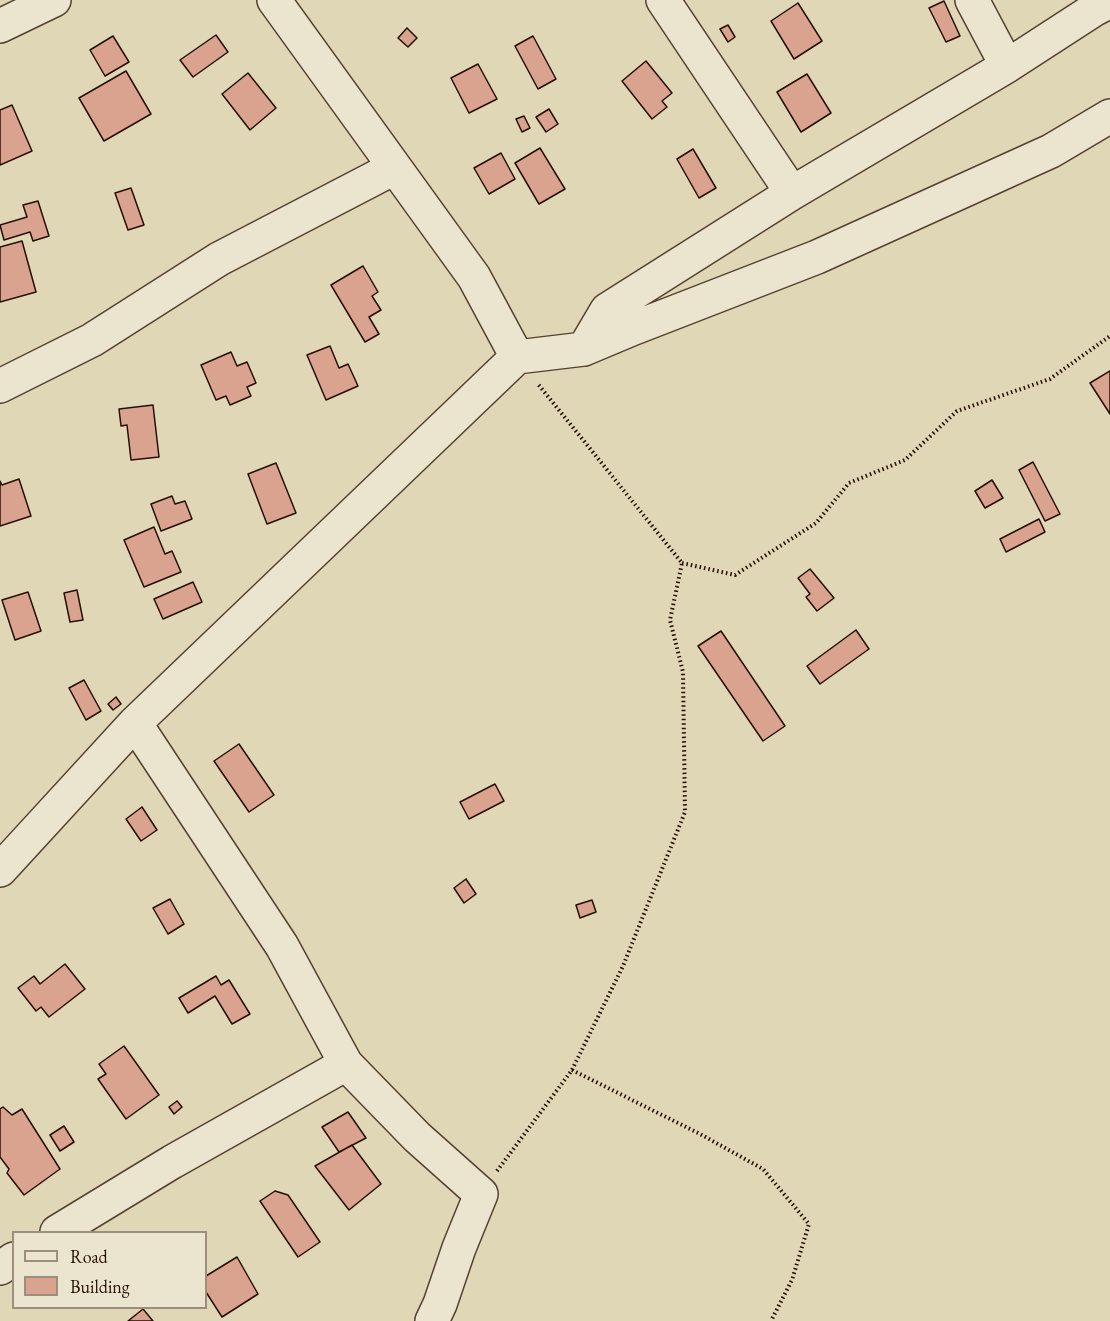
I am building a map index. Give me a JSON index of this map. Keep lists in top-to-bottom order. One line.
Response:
{"legend":["Road","Building"]}
